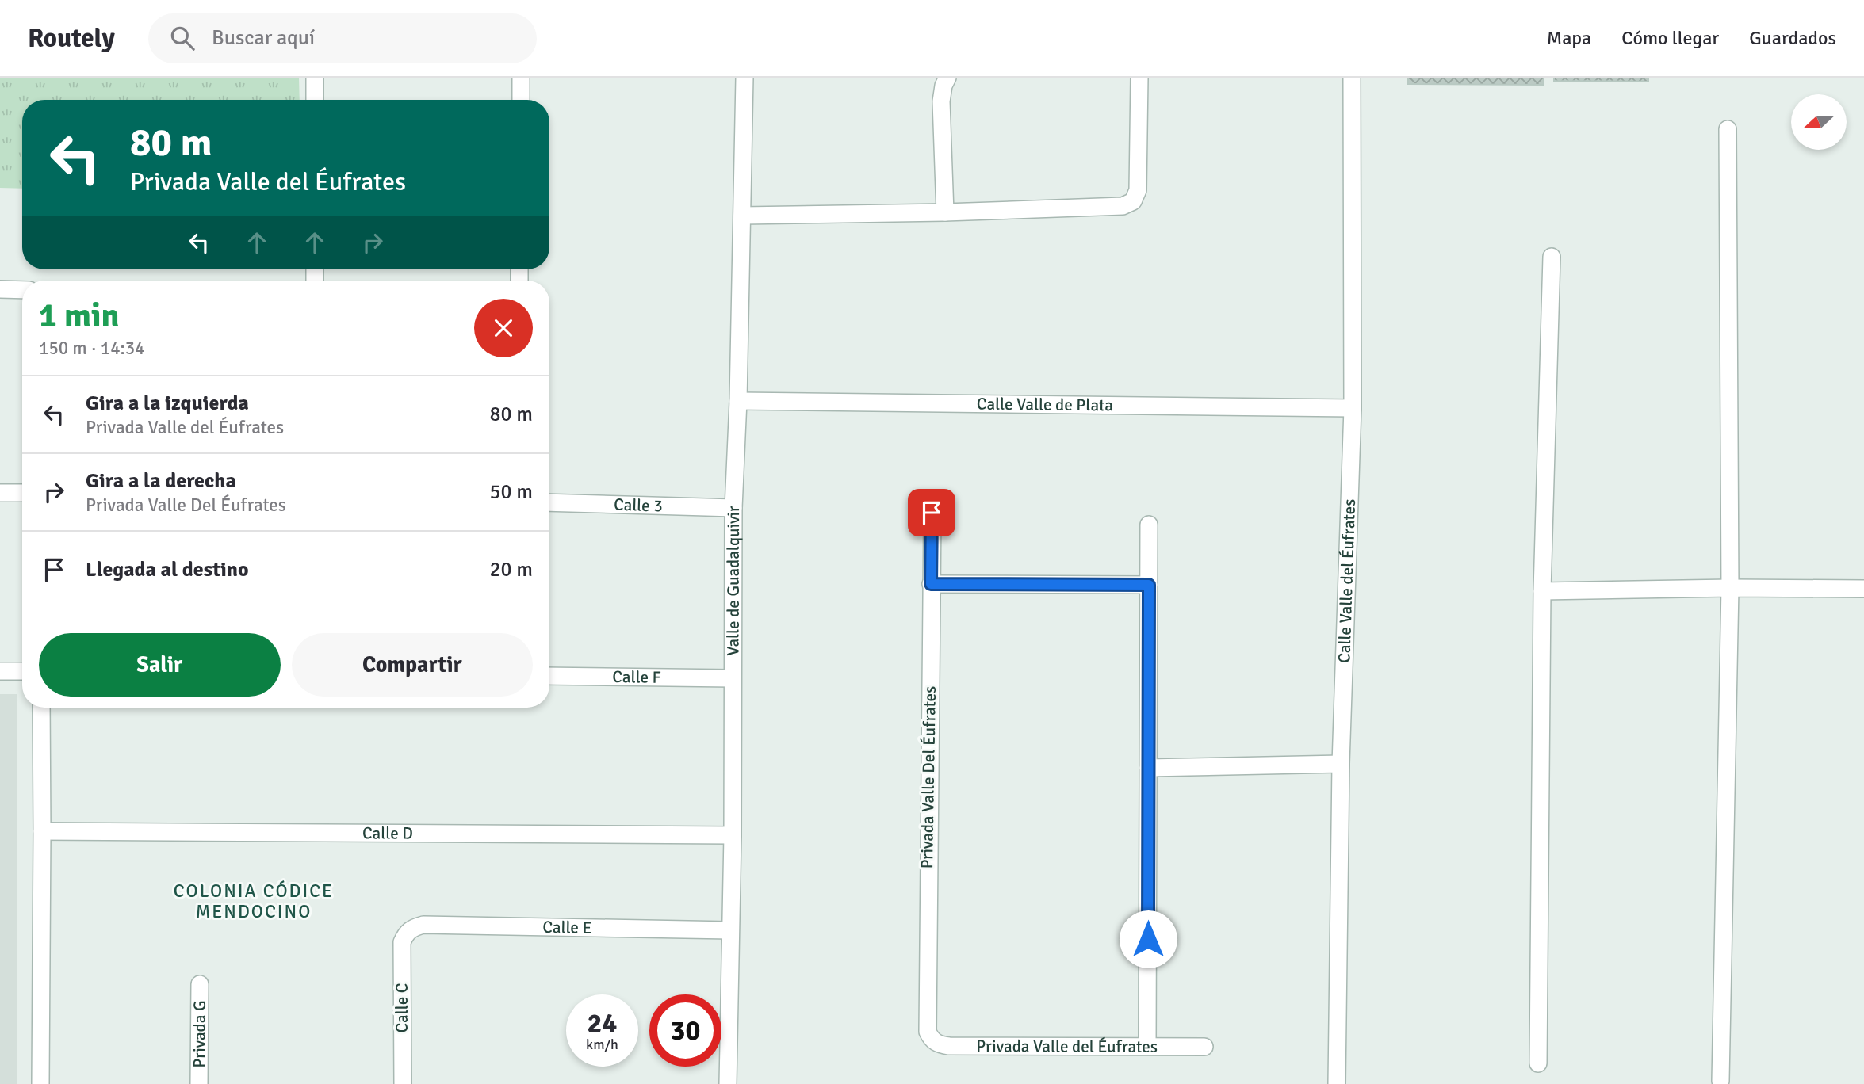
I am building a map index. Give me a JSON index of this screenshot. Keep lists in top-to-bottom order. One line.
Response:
{"streets":{"street":["Calle Valle de Plata","Calle 3","Valle de Guadalquivir","Calle Valle del Éufrates","Calle F","Privada Valle Del Éufrates","Calle D","Calle E","Calle C","Privada G","Privada Valle del Éufrates"]},"crossings":[["Calle Valle de Plata","Valle de Guadalquivir"],["Calle Valle de Plata","Calle Valle del Éufrates"],["Calle 3","Valle de Guadalquivir"],["Valle de Guadalquivir","Calle F"],["Valle de Guadalquivir","Calle D"],["Valle de Guadalquivir","Calle E"],["Privada Valle Del Éufrates","Privada Valle del Éufrates"],["Calle E","Calle C"]],"districts":["COLONIA CÓDICE MENDOCINO"],"north":"left","page":{"header":"Routely","search":"Buscar aquí","nav":["Mapa","Cómo llegar","Guardados"],"turn":["80 m","Privada Valle del Éufrates"],"heading":["1 min","150 m · 14:34"],"list":[{"name":"Gira a la izquierda","note":"Privada Valle del Éufrates","value":"80 m"},{"name":"Gira a la derecha","note":"Privada Valle Del Éufrates","value":"50 m"},{"name":"Llegada al destino","value":"20 m"}],"buttons":["Salir","Compartir"],"speed":"24 km/h","limit":"30"}}
